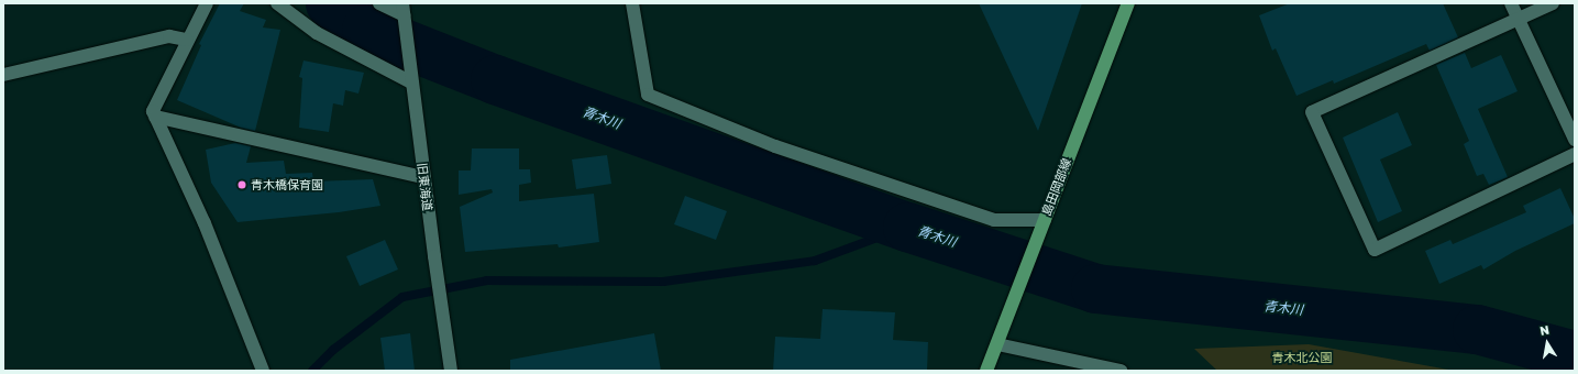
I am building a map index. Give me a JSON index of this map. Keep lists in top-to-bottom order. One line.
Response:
{"streets":{"main road":["島田岡部線"],"street":["旧東海道"]},"water":["青木川"],"parks":["青木北公園"],"places":["青木橋保育園"],"north":"top"}
